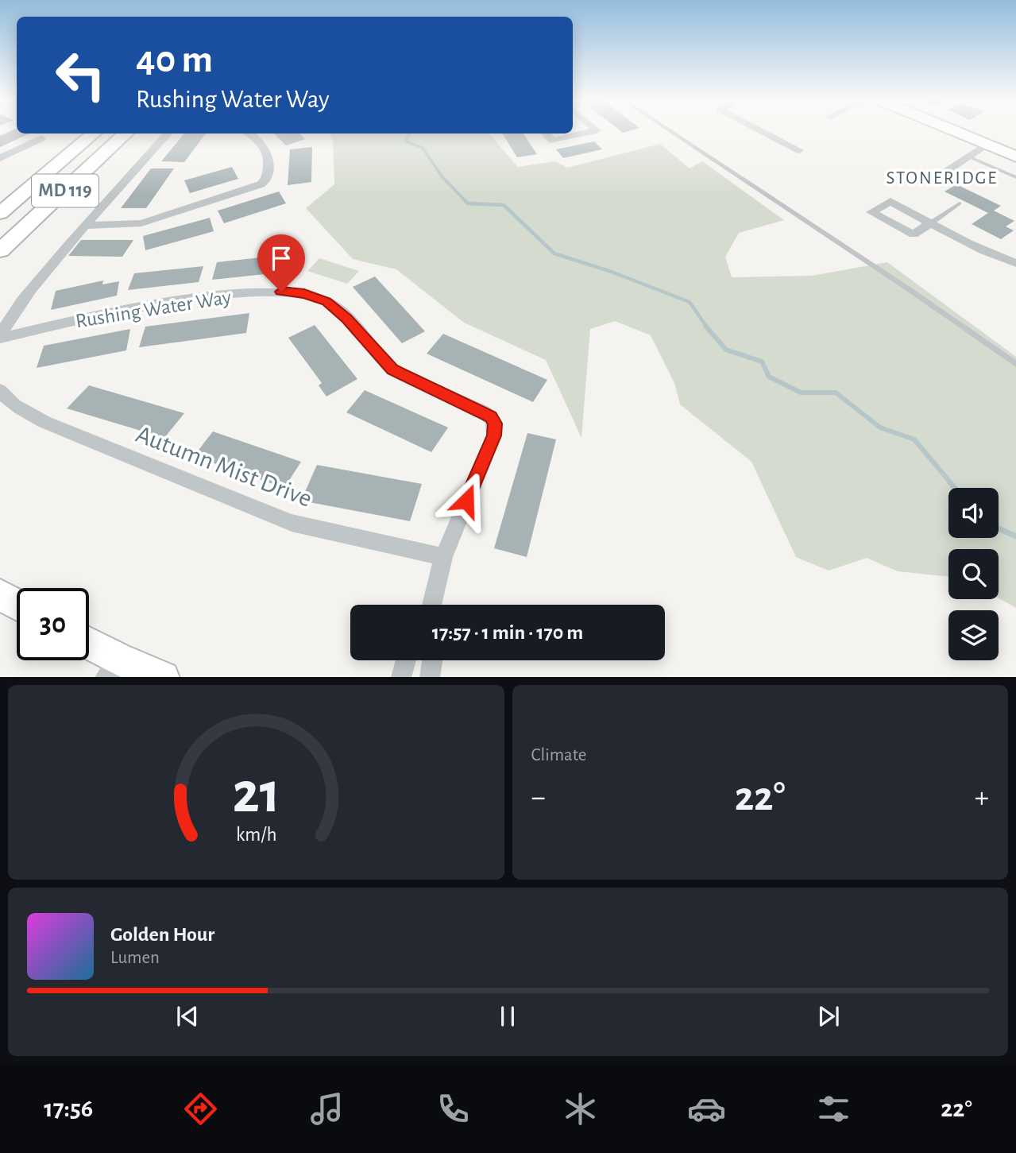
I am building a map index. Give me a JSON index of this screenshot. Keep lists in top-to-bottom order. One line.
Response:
{"streets":{"main road":["MD 119"],"street":["Rushing Water Way","Autumn Mist Drive"]},"crossings":[["Rushing Water Way","Autumn Mist Drive"]],"districts":["STONERIDGE"],"page":{"turn":["40 m","Rushing Water Way"],"limit":"30","trip":"17:57 · 1 min · 170 m","tile":"Climate","heat":["−","22°","+"],"song":["Golden Hour","Lumen"],"tabs":["17:56","22°"],"gauge":["21","km/h"]}}
